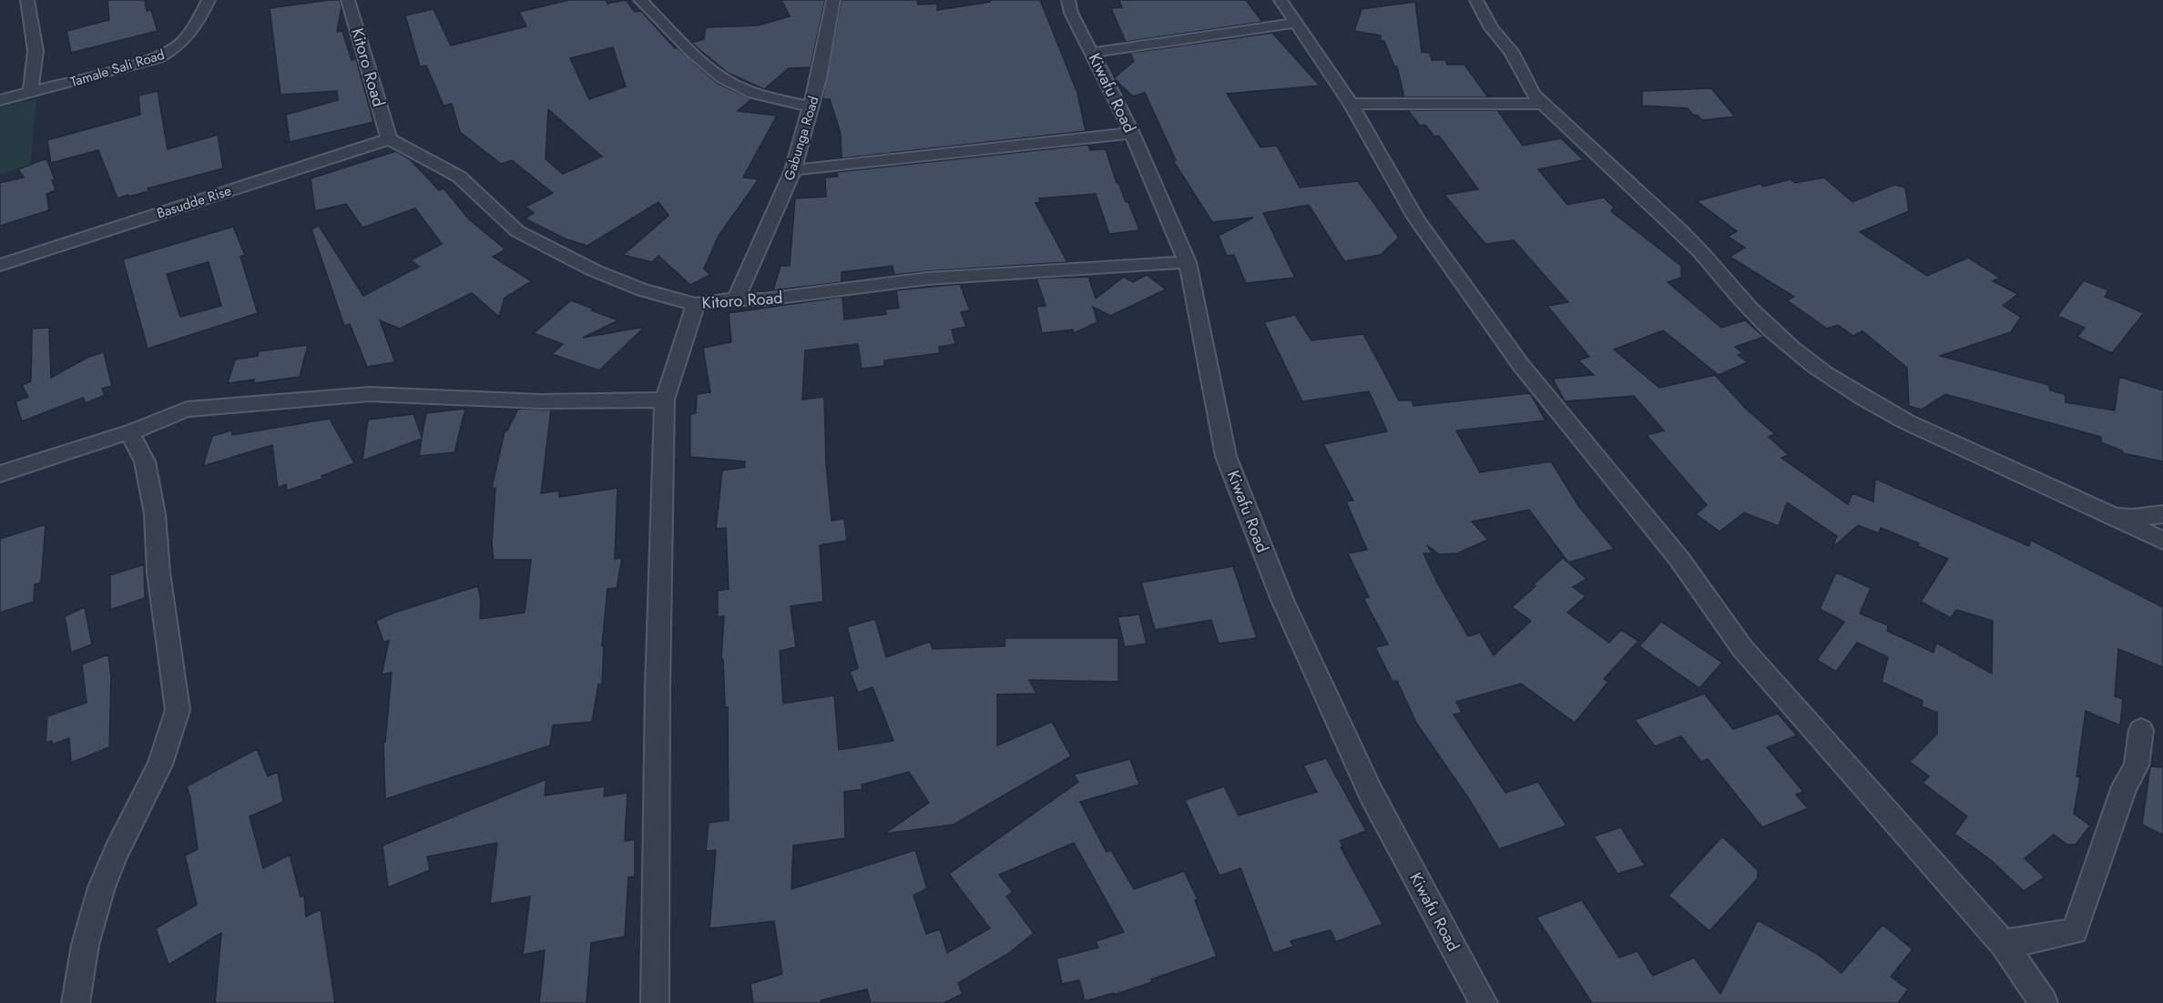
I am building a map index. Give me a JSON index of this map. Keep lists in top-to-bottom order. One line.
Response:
{"streets":{"street":["Kitoro Road","Tamale Sali Road","Kiwafu Road","Gabunga Road","Basudde Rise"]},"crossings":[["Kitoro Road","Kiwafu Road"],["Kitoro Road","Gabunga Road"],["Kitoro Road","Basudde Rise"]]}
